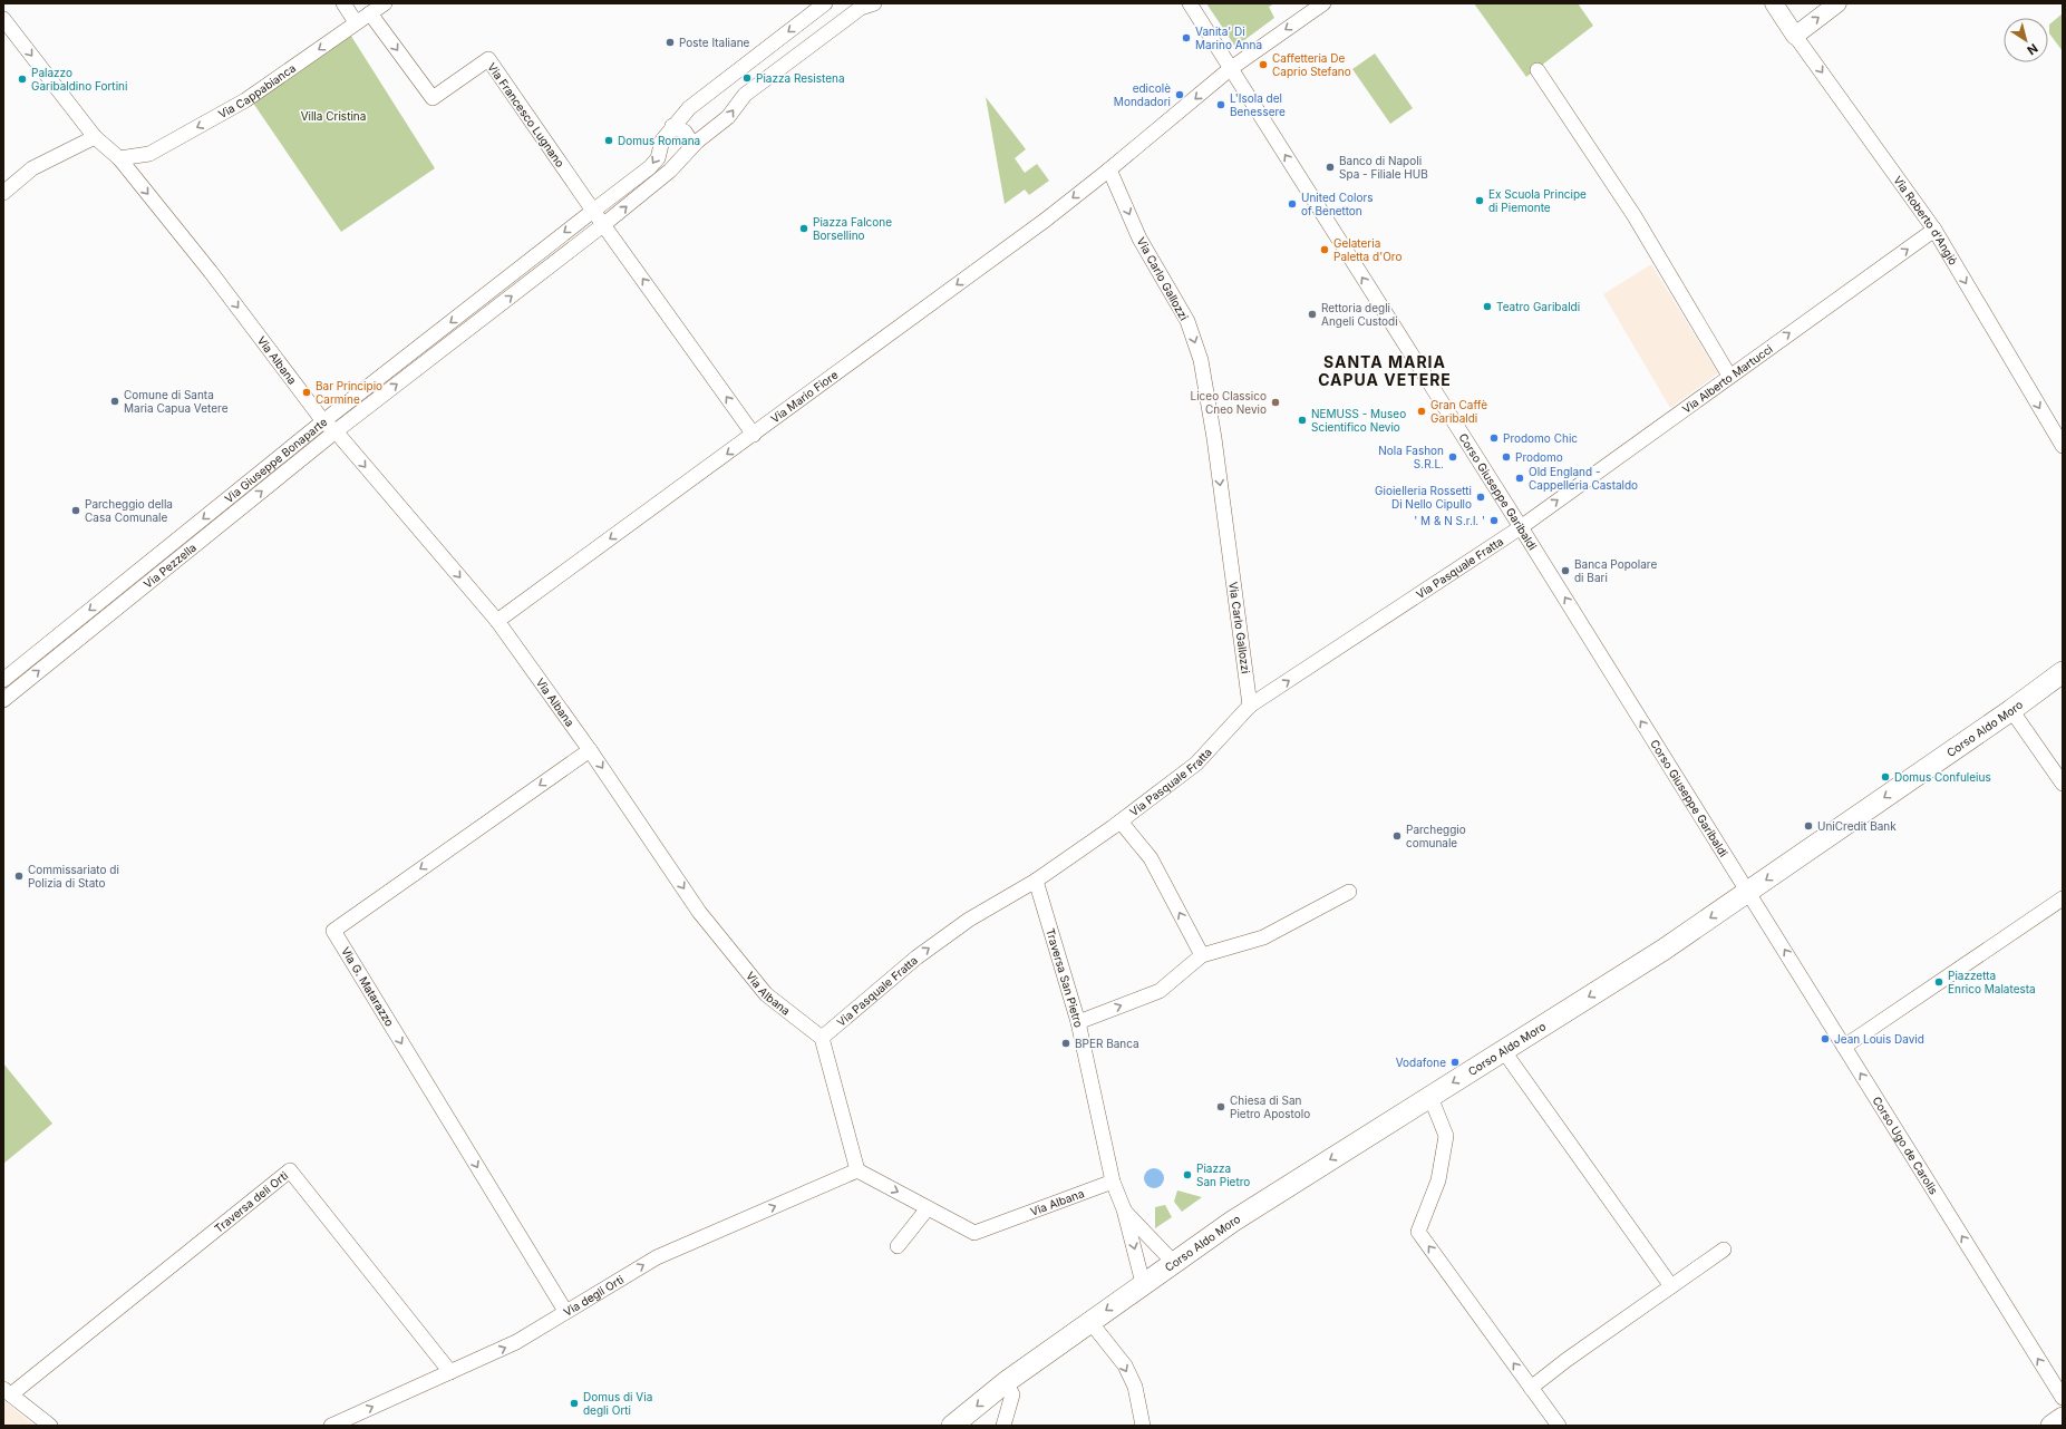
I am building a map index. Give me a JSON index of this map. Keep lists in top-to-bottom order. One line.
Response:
{"streets":{"main road":["Corso Aldo Moro"],"street":["Via Cappabianca","Via Francesco Lugnano","Via Roberto d'Angiò","Via Carlo Gallozzi","Via Albana","Via Alberto Martucci","Via Mario Fiore","Via Giuseppe Bonaparte","Corso Giuseppe Garibaldi","Via Pezzella","Via Pasquale Fratta","Traversa San Pietro","Via G. Matarazzo","Corso Ugo de Carolis","Traversa deli Orti","Via degli Orti"]},"crossings":[["Via Cappabianca","Via Francesco Lugnano"],["Via Cappabianca","Via Albana"],["Via Francesco Lugnano","Via Giuseppe Bonaparte"],["Via Roberto d'Angiò","Via Alberto Martucci"],["Via Carlo Gallozzi","Via Mario Fiore"],["Via Carlo Gallozzi","Via Pasquale Fratta"],["Via Albana","Via Mario Fiore"],["Via Albana","Via Giuseppe Bonaparte"],["Via Albana","Via Pezzella"],["Via Albana","Via Pasquale Fratta"],["Via Albana","Traversa San Pietro"],["Via Albana","Via G. Matarazzo"],["Via Albana","Via degli Orti"],["Via Alberto Martucci","Corso Giuseppe Garibaldi"],["Via Alberto Martucci","Via Pasquale Fratta"],["Via Giuseppe Bonaparte","Via Pezzella"],["Corso Giuseppe Garibaldi","Via Pasquale Fratta"],["Corso Giuseppe Garibaldi","Corso Aldo Moro"],["Corso Giuseppe Garibaldi","Corso Ugo de Carolis"],["Via Pasquale Fratta","Traversa San Pietro"],["Corso Aldo Moro","Corso Ugo de Carolis"],["Via G. Matarazzo","Via degli Orti"],["Traversa deli Orti","Via degli Orti"]],"one_way":["Via Cappabianca","Via Francesco Lugnano","Via Roberto d'Angiò","Via Carlo Gallozzi","Via Albana","Via Alberto Martucci","Via Mario Fiore","Corso Giuseppe Garibaldi","Via Pezzella","Via Pasquale Fratta","Corso Aldo Moro","Corso Ugo de Carolis","Via degli Orti"],"districts":["SANTA MARIA CAPUA VETERE"],"parks":["Villa Cristina"],"places":["Vanita' Di Marino Anna","Poste Italiane","Caffetteria De Caprio Stefano","Piazza Resistena","Palazzo Garibaldino Fortini","edicolè Mondadori","L'Isola del Benessere","Domus Romana","Banco di Napoli Spa - Filiale HUB","Ex Scuola Principe di Piemonte","United Colors of Benetton","Piazza Falcone Borsellino","Gelateria Paletta d'Oro","Teatro Garibaldi","Rettoria degli Angeli Custodi","Bar Principio Carmine","Comune di Santa Maria Capua Vetere","Liceo Classico Cneo Nevio","Gran Caffè Garibaldi","NEMUSS - Museo Scientifico Nevio","Prodomo Chic","Nola Fashon S.R.L.","Prodomo","Old England - Cappelleria Castaldo","Gioielleria Rossetti Di Nello Cipullo","Parcheggio della Casa Comunale","' M & N S.r.l. '","Banca Popolare di Bari","Domus Confuleius","UniCredit Bank","Parcheggio comunale","Commissariato di Polizia di Stato","Piazzetta Enrico Malatesta","Jean Louis David","BPER Banca","Vodafone","Chiesa di San Pietro Apostolo","Piazza San Pietro","Domus di Via degli Orti"],"north":"bottom right"}
